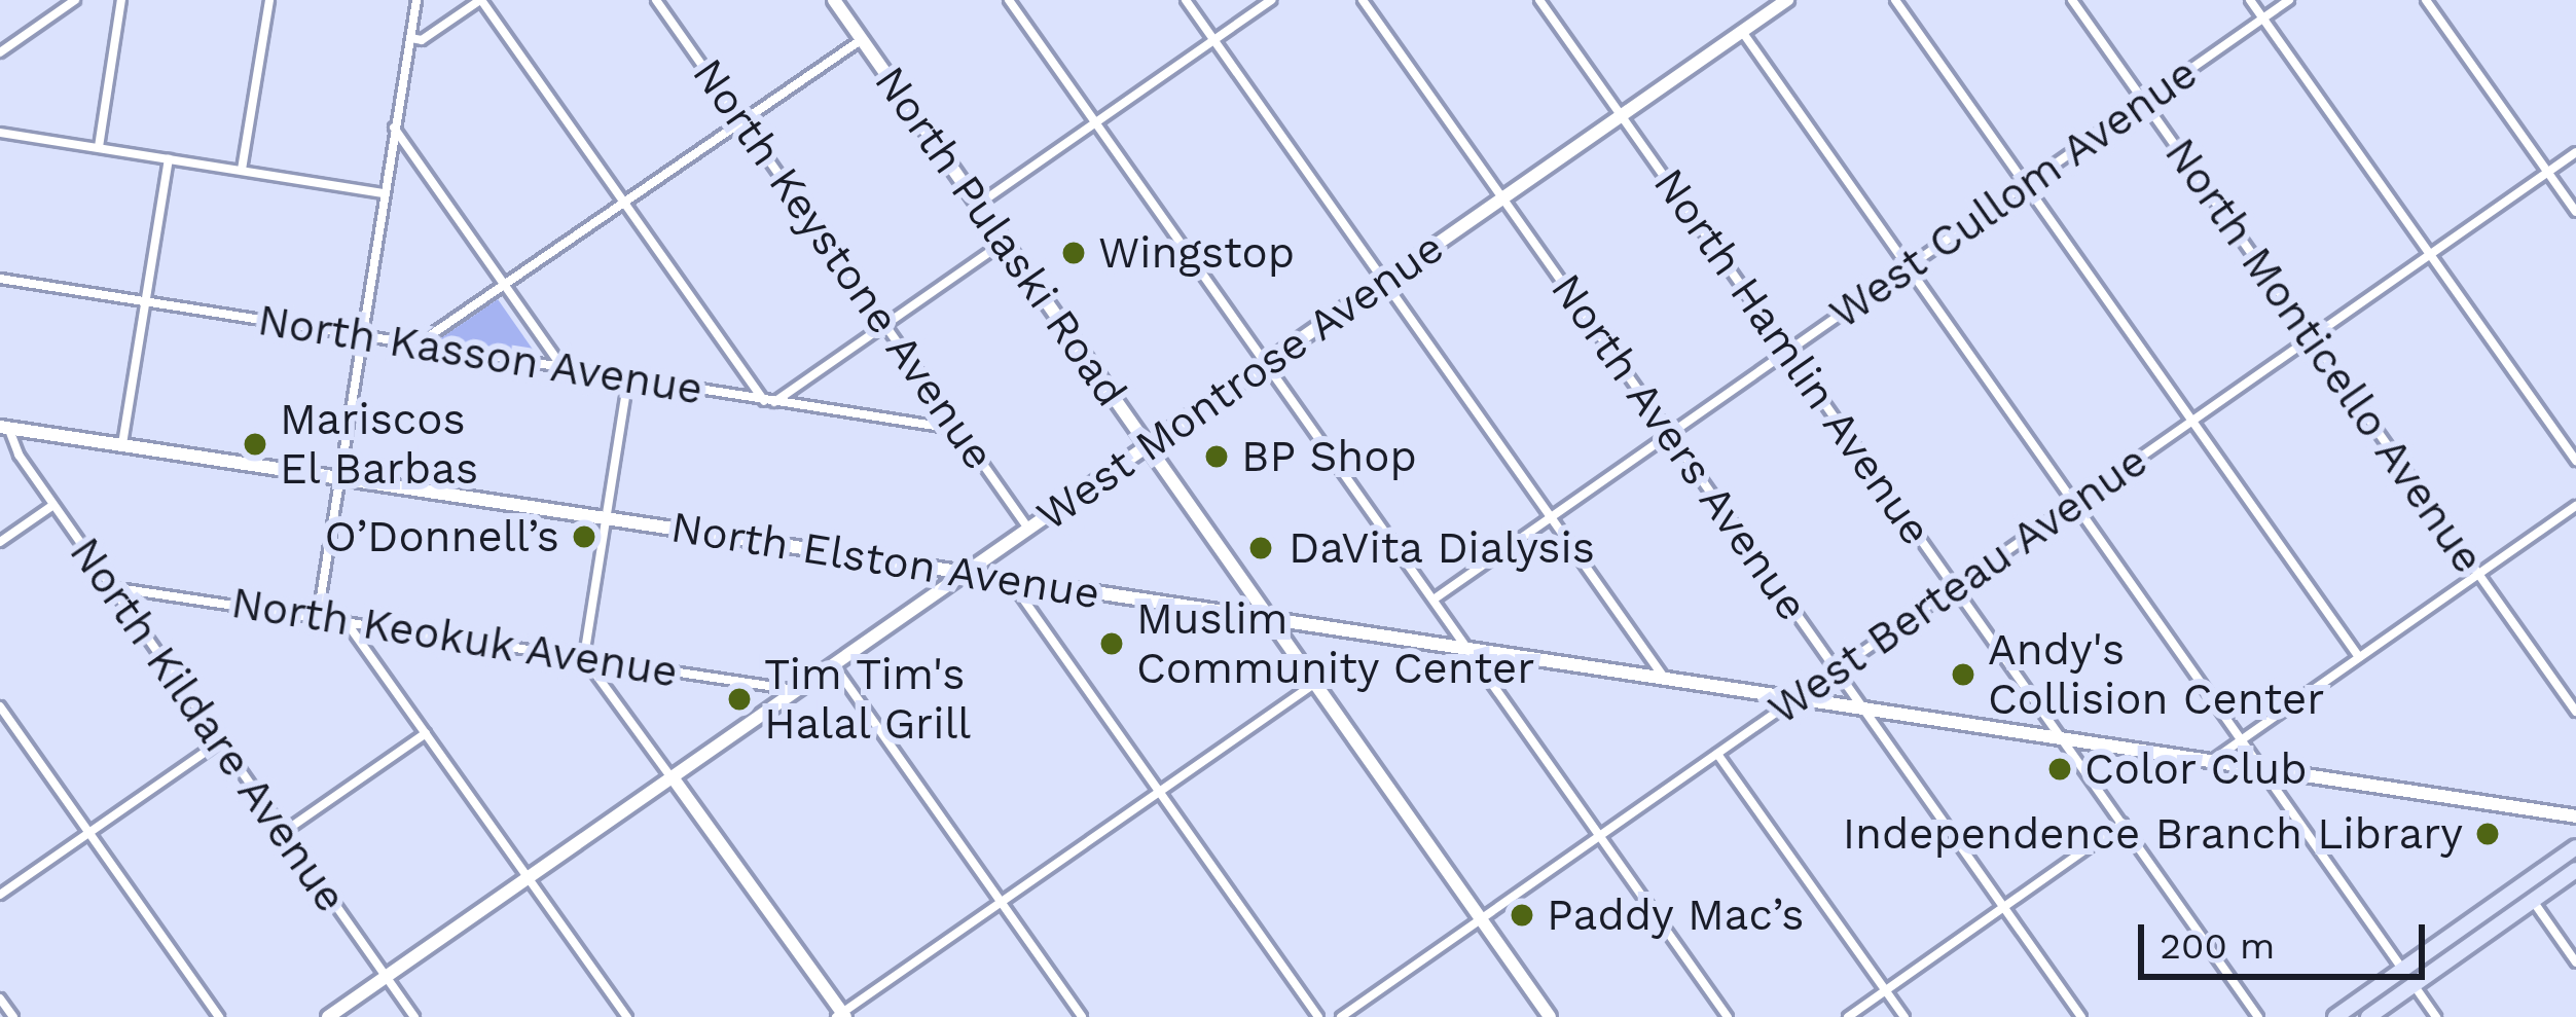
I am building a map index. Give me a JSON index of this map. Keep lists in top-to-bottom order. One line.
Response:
{"streets":{"main road":["North Pulaski Road","West Montrose Avenue","North Elston Avenue"],"street":["West Cullom Avenue","North Keystone Avenue","North Kasson Avenue","North Monticello Avenue","North Hamlin Avenue","North Avers Avenue","West Berteau Avenue","North Keokuk Avenue","North Kildare Avenue"]},"crossings":[["West Cullom Avenue","North Monticello Avenue"],["West Cullom Avenue","North Hamlin Avenue"],["West Cullom Avenue","North Avers Avenue"],["North Pulaski Road","West Montrose Avenue"],["North Pulaski Road","North Elston Avenue"],["North Pulaski Road","West Berteau Avenue"],["North Keystone Avenue","North Kasson Avenue"],["North Keystone Avenue","West Montrose Avenue"],["North Monticello Avenue","West Berteau Avenue"],["North Hamlin Avenue","West Montrose Avenue"],["North Hamlin Avenue","North Elston Avenue"],["North Hamlin Avenue","West Berteau Avenue"],["West Montrose Avenue","North Avers Avenue"],["West Montrose Avenue","North Elston Avenue"],["West Montrose Avenue","North Keokuk Avenue"],["West Montrose Avenue","North Kildare Avenue"],["North Avers Avenue","North Elston Avenue"],["North Avers Avenue","West Berteau Avenue"],["North Elston Avenue","West Berteau Avenue"],["North Elston Avenue","North Kildare Avenue"],["North Keokuk Avenue","North Kildare Avenue"]],"places":["Wingstop","Mariscos El Barbas","BP Shop","O’Donnell’s","DaVita Dialysis","Muslim Community Center","Andy's Collision Center","Tim Tim's Halal Grill","Color Club","Independence Branch Library","Paddy Mac’s"],"scale_bar":"200 m"}
